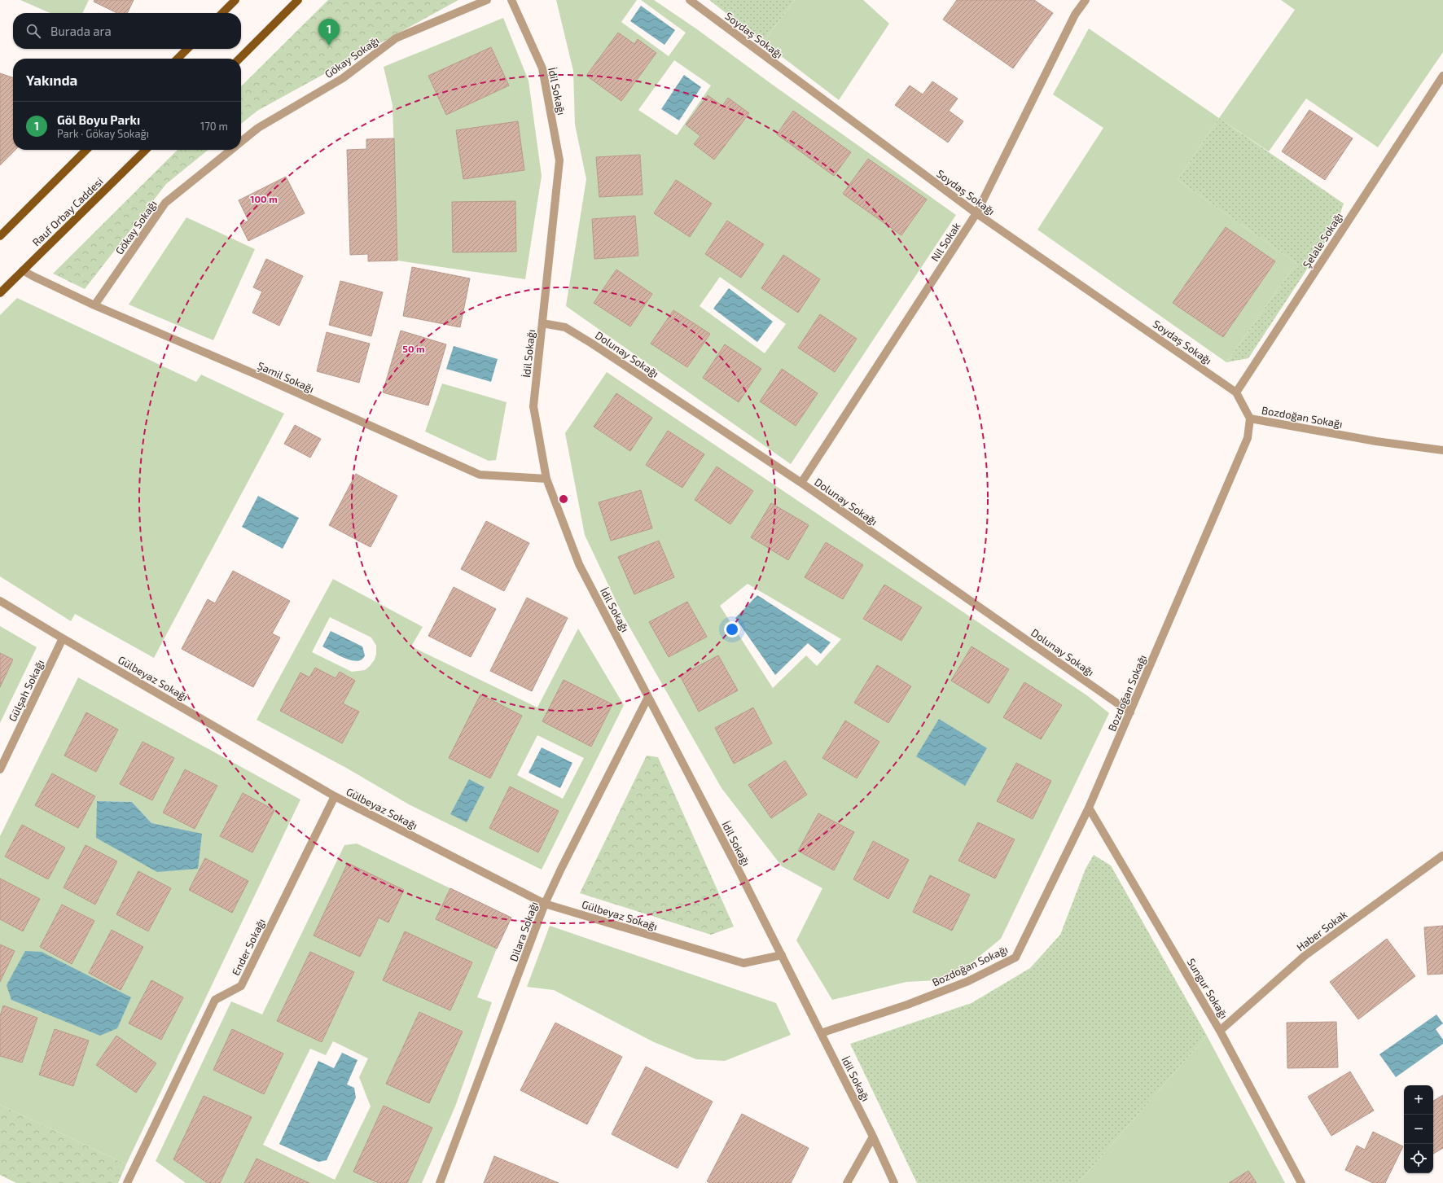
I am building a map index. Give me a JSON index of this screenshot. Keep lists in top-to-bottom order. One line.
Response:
{"streets":{"main road":["Rauf Orbay Caddesi"],"street":["Soydaş Sokağı","Gökay Sokağı","İdil Sokağı","Şelale Sokağı","Nil Sokak","Dolunay Sokağı","Şamil Sokağı","Bozdoğan Sokağı","Gülbeyaz Sokağı","Gülşah Sokağı","Haber Sokak","Dilara Sokağı","Ender Sokağı","Sungur Sokağı"]},"crossings":[["Soydaş Sokağı","Şelale Sokağı"],["Soydaş Sokağı","Nil Sokak"],["Gökay Sokağı","Şamil Sokağı"],["İdil Sokağı","Dolunay Sokağı"],["İdil Sokağı","Şamil Sokağı"],["İdil Sokağı","Bozdoğan Sokağı"],["İdil Sokağı","Gülbeyaz Sokağı"],["İdil Sokağı","Dilara Sokağı"],["Rauf Orbay Caddesi","Şamil Sokağı"],["Nil Sokak","Dolunay Sokağı"],["Dolunay Sokağı","Bozdoğan Sokağı"],["Bozdoğan Sokağı","Sungur Sokağı"],["Gülbeyaz Sokağı","Gülşah Sokağı"],["Gülbeyaz Sokağı","Dilara Sokağı"],["Gülbeyaz Sokağı","Ender Sokağı"],["Haber Sokak","Sungur Sokağı"]],"page":{"search":"Burada ara","pins":"1","heading":"Yakında","list":[{"mark":"1","name":"Göl Boyu Parkı","note":"Park · Gökay Sokağı","value":"170 m"}],"map_buttons":["+","−"]},"rings":["100 m","50 m"]}
